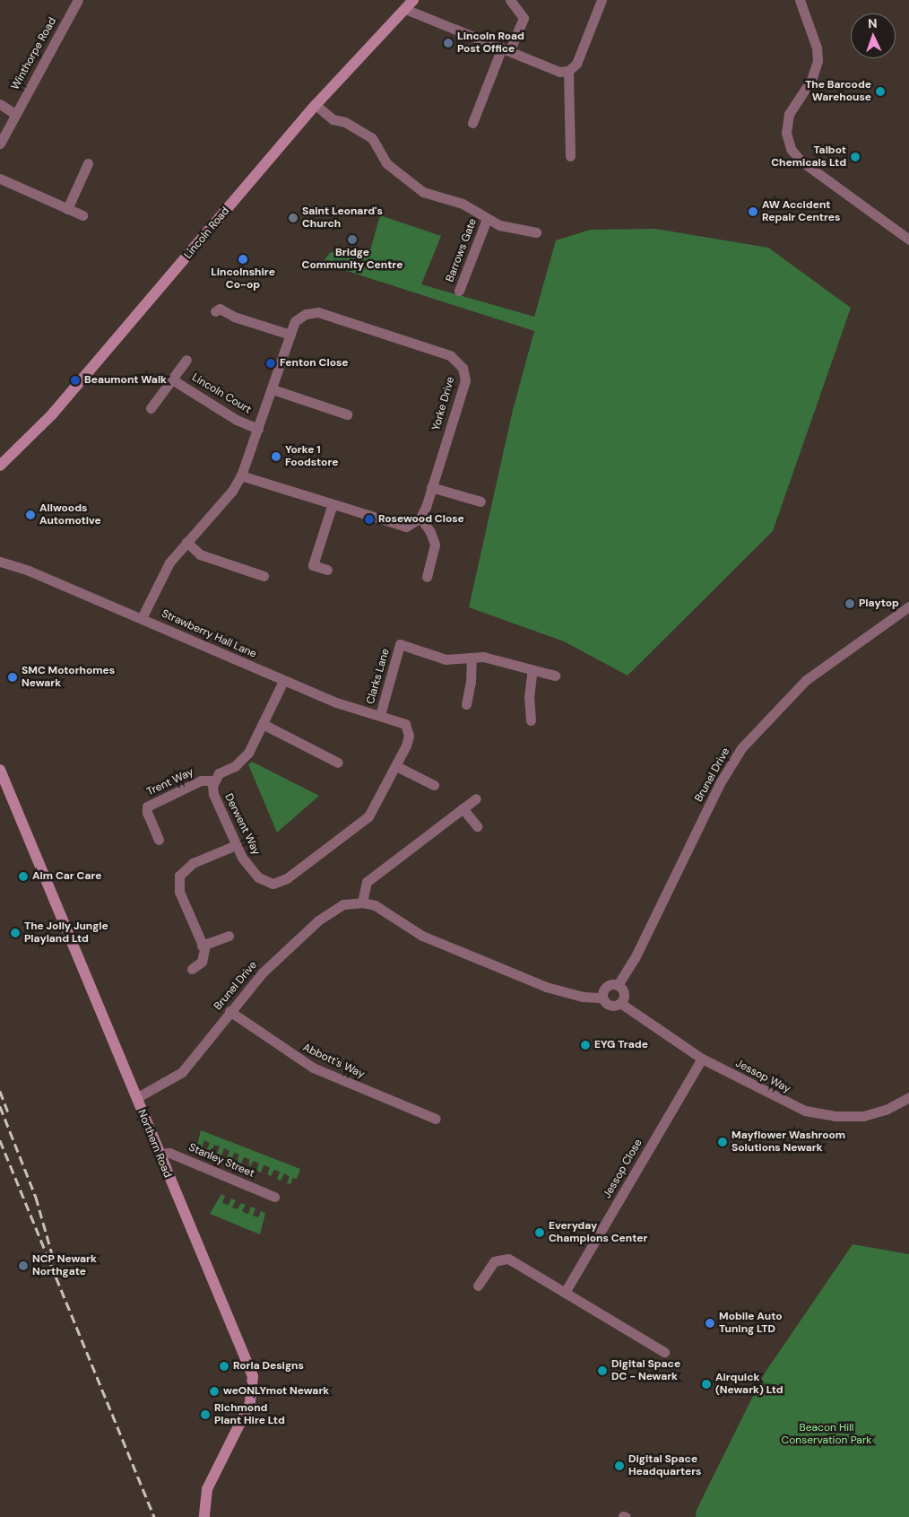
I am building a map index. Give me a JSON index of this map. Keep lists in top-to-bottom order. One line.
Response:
{"streets":{"street":["Winthorpe Road","Lincoln Road","Barrows Gate","Lincoln Court","Yorke Drive","Strawberry Hall Lane","Clarks Lane","Brunel Drive","Trent Way","Derwent Way","Abbott's Way","Jessop Way","Northern Road","Stanley Street","Jessop Close"]},"crossings":[["Lincoln Court","Yorke Drive"],["Yorke Drive","Strawberry Hall Lane"],["Strawberry Hall Lane","Clarks Lane"],["Strawberry Hall Lane","Derwent Way"],["Brunel Drive","Abbott's Way"],["Brunel Drive","Jessop Way"],["Brunel Drive","Northern Road"],["Trent Way","Derwent Way"],["Jessop Way","Jessop Close"],["Northern Road","Stanley Street"]],"parks":["Beacon Hill Conservation Park"],"places":["Lincoln Road Post Office","The Barcode Warehouse","Talbot Chemicals Ltd","AW Accident Repair Centres","Saint Leonard's Church","Bridge Community Centre","Lincolnshire Co-op","Fenton Close","Beaumont Walk","Yorke 1 Foodstore","Allwoods Automotive","Rosewood Close","Playtop","SMC Motorhomes Newark","Aim Car Care","The Jolly Jungle Playland Ltd","EYG Trade","Mayflower Washroom Solutions Newark","Everyday Champions Center","NCP Newark Northgate","Mobile Auto Tuning LTD","Rorla Designs","Digital Space DC - Newark","Airquick (Newark) Ltd","weONLYmot Newark","Richmond Plant Hire Ltd","Digital Space Headquarters"],"north":"top"}
